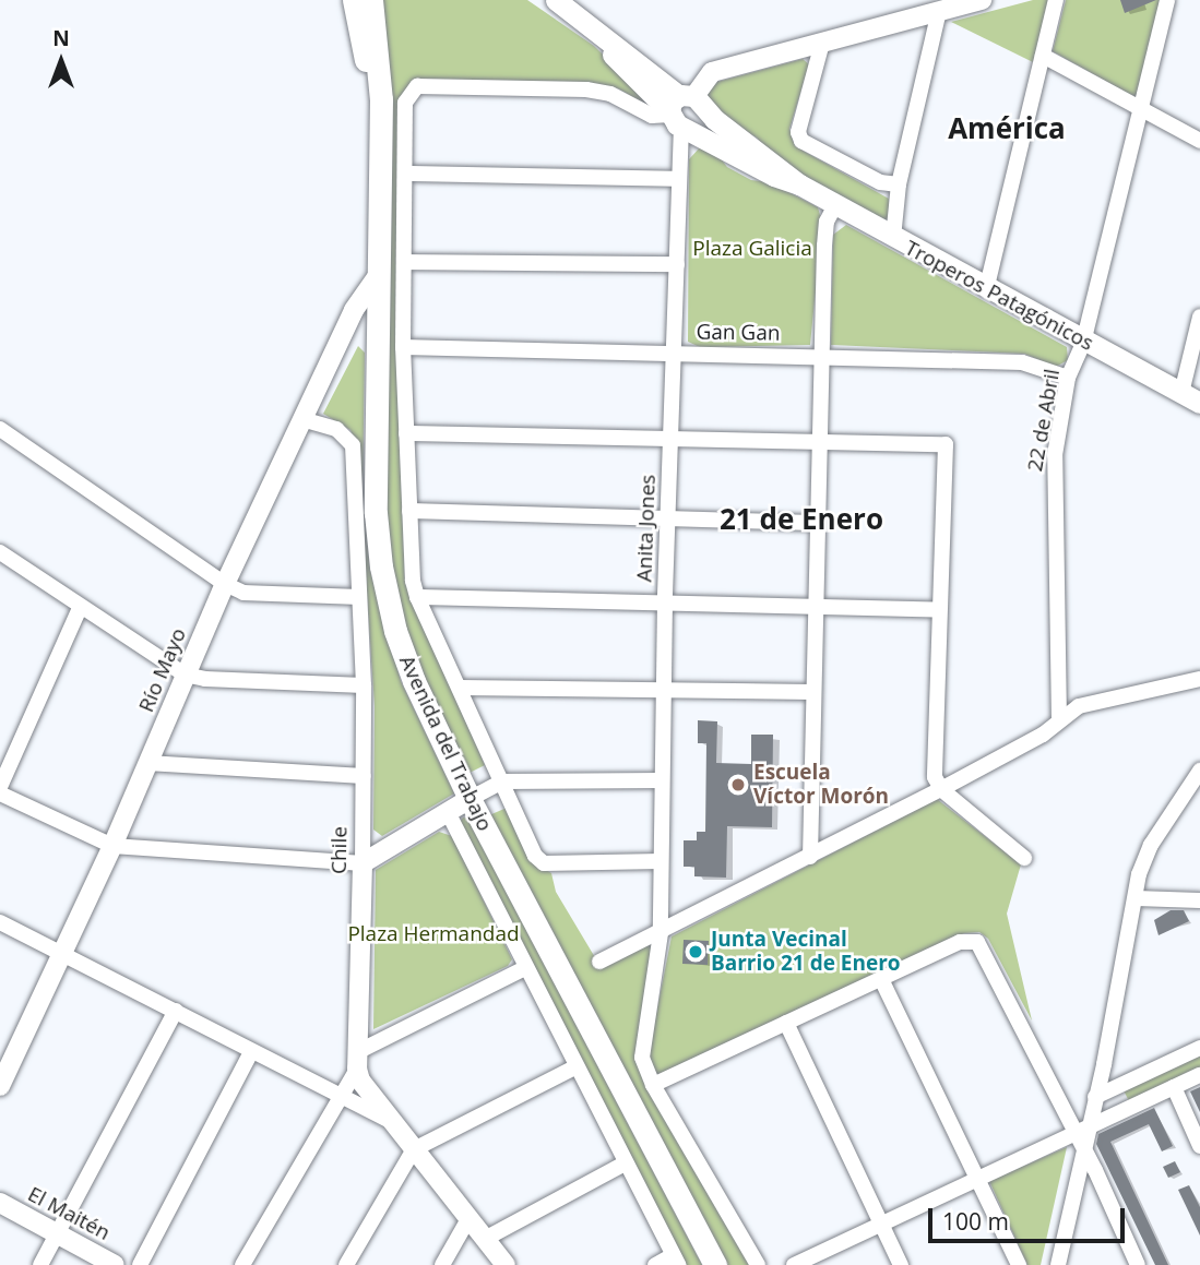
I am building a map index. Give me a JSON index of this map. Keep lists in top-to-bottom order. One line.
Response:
{"streets":{"main road":["Troperos Patagónicos","Avenida del Trabajo"],"street":["Gan Gan","22 de Abril","Anita Jones","Río Mayo","Chile","El Maitén"]},"crossings":[["Troperos Patagónicos","22 de Abril"],["Troperos Patagónicos","Anita Jones"],["Troperos Patagónicos","Avenida del Trabajo"],["Gan Gan","22 de Abril"],["Gan Gan","Anita Jones"],["Gan Gan","Avenida del Trabajo"],["Anita Jones","Avenida del Trabajo"],["Río Mayo","Avenida del Trabajo"],["Río Mayo","Chile"]],"districts":["América","21 de Enero"],"parks":["Plaza Galicia","Plaza Hermandad"],"places":["Escuela Víctor Morón","Junta Vecinal Barrio 21 de Enero"],"scale_bar":"100 m","north":"top"}
